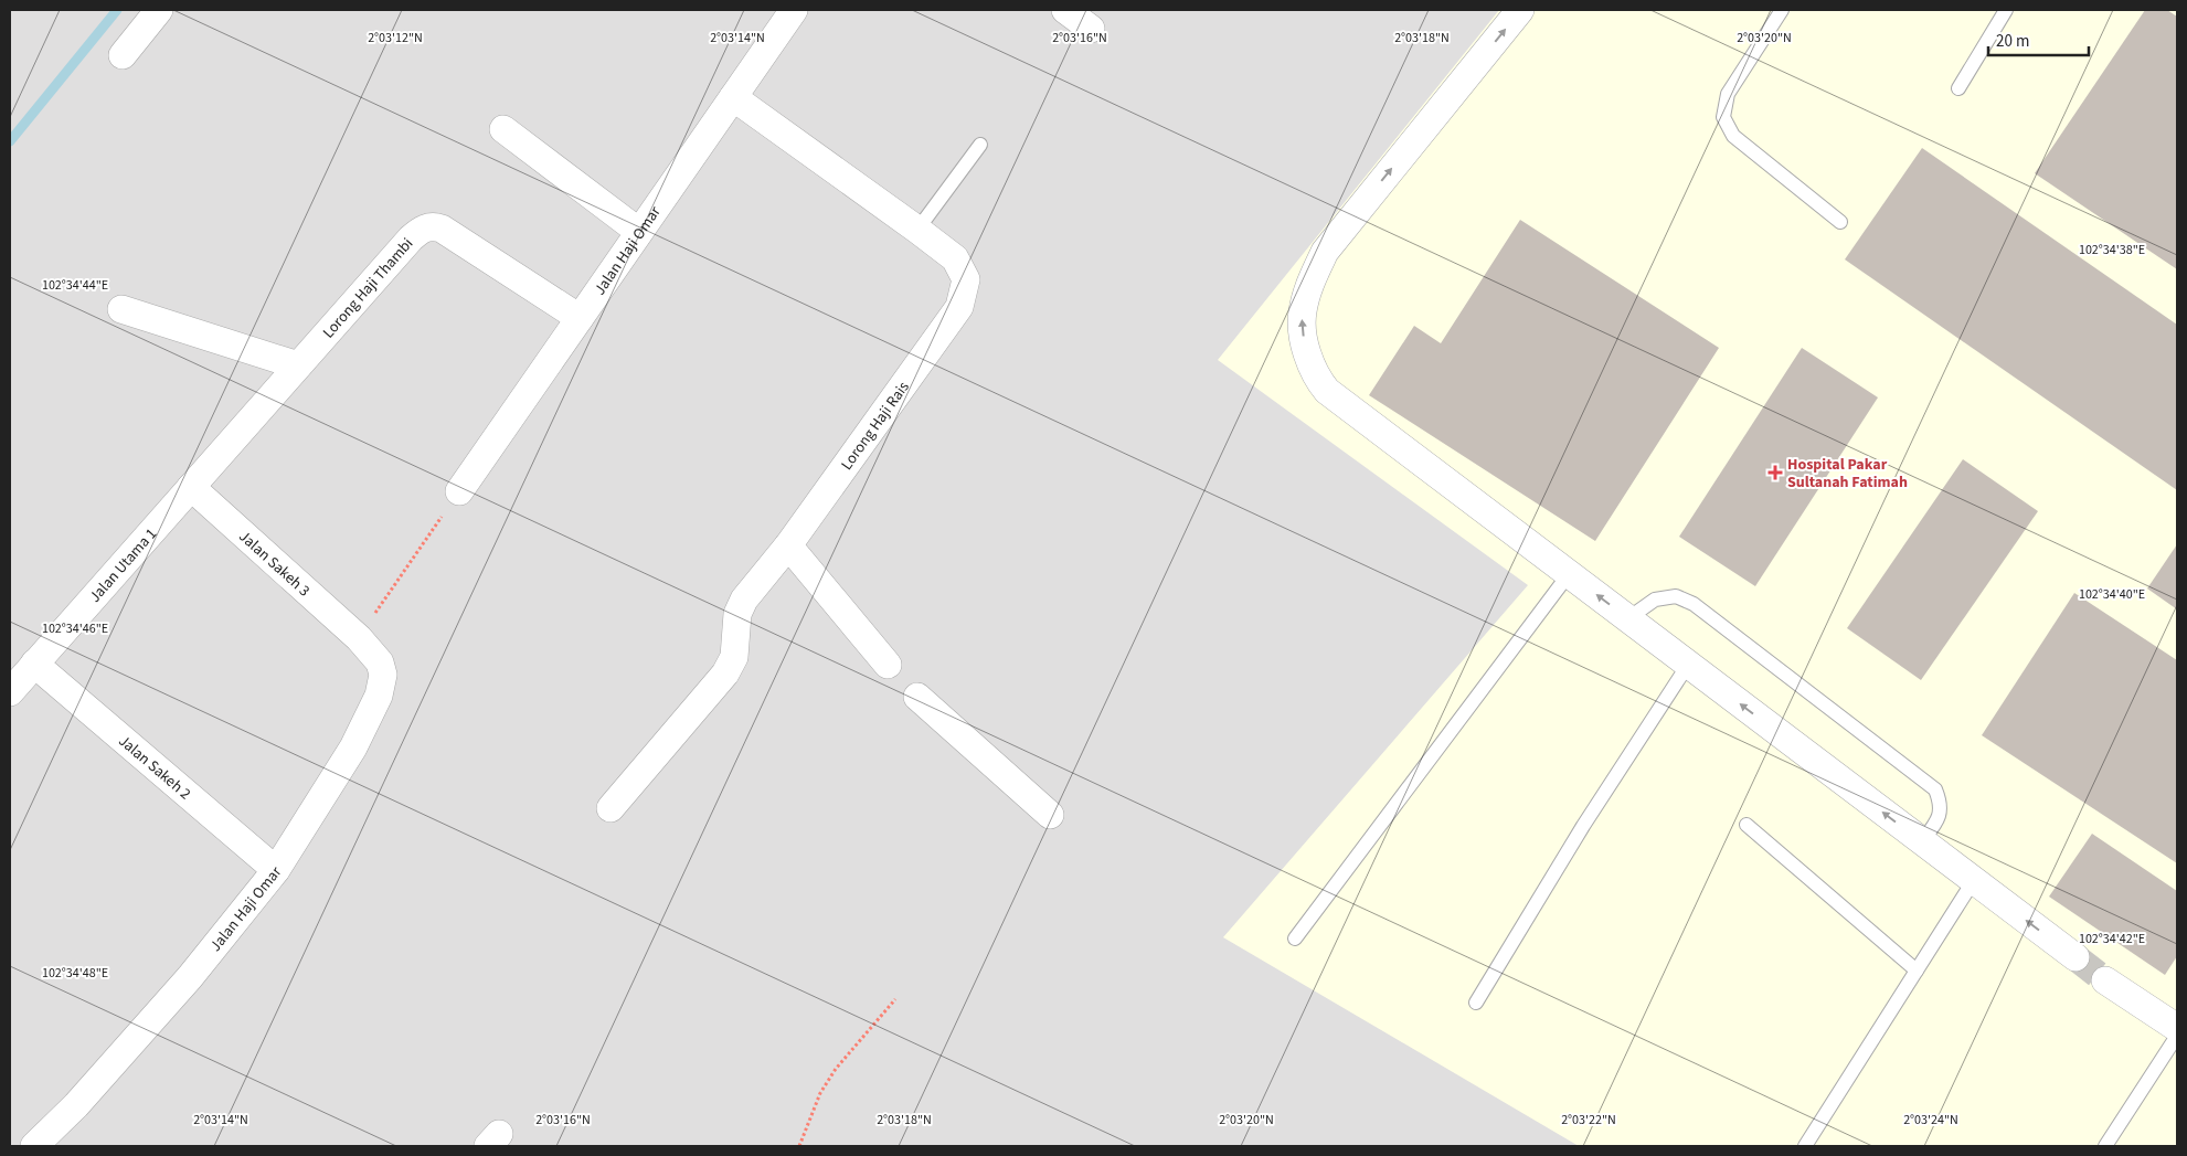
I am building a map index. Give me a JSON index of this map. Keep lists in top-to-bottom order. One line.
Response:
{"streets":{"street":["Jalan Haji Omar","Lorong Haji Thambi","Lorong Haji Rais","Jalan Sakeh 3","Jalan Utama 1","Jalan Sakeh 2"]},"crossings":[["Jalan Haji Omar","Lorong Haji Thambi"],["Jalan Haji Omar","Lorong Haji Rais"],["Jalan Haji Omar","Jalan Sakeh 3"],["Jalan Haji Omar","Jalan Sakeh 2"],["Lorong Haji Thambi","Jalan Sakeh 3"],["Lorong Haji Thambi","Jalan Utama 1"],["Jalan Sakeh 3","Jalan Utama 1"],["Jalan Utama 1","Jalan Sakeh 2"]],"places":{"health":["Hospital Pakar Sultanah Fatimah"]},"scale_bar":"20 m","coordinates":["2°03'12\"N","2°03'14\"N","2°03'16\"N","2°03'18\"N","2°03'20\"N","102°34'38\"E","102°34'44\"E","102°34'40\"E","102°34'46\"E","102°34'42\"E","102°34'48\"E","2°03'22\"N","2°03'24\"N"]}
